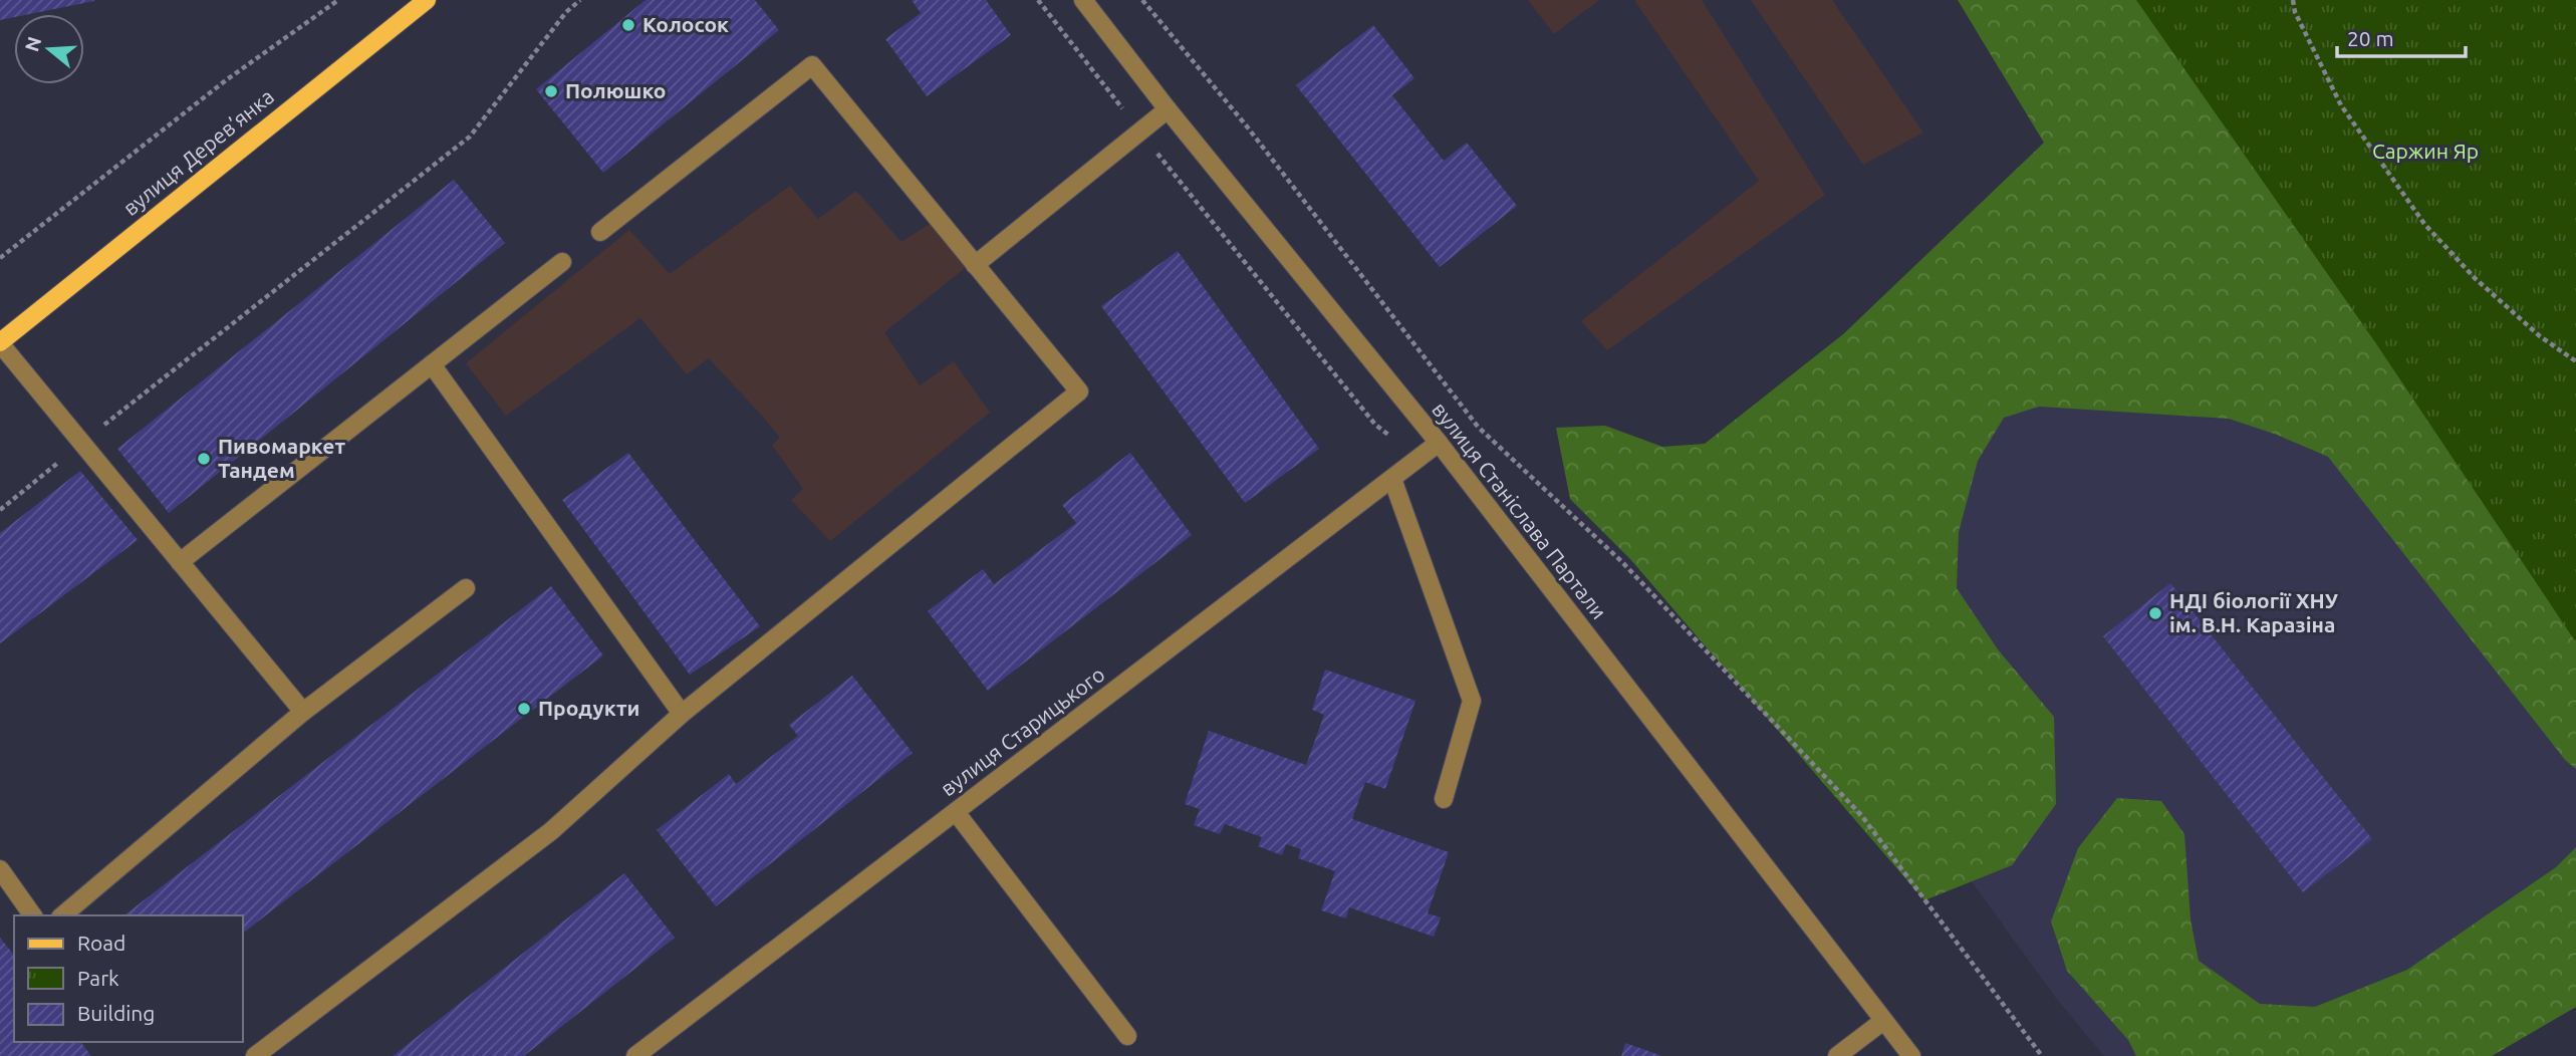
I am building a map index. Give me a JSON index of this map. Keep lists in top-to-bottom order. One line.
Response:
{"streets":{"main road":["вулиця Дерев’янка"],"street":["вулиця Станіслава Партали","вулиця Старицького"]},"crossings":[["вулиця Станіслава Партали","вулиця Старицького"]],"parks":["Саржин Яр"],"places":["Колосок","Полюшко","Пивомаркет Тандем","НДІ біології ХНУ ім. В.Н. Каразіна","Продукти"],"legend":["Road","Park","Building"],"scale_bar":"20 m","north":"left"}
